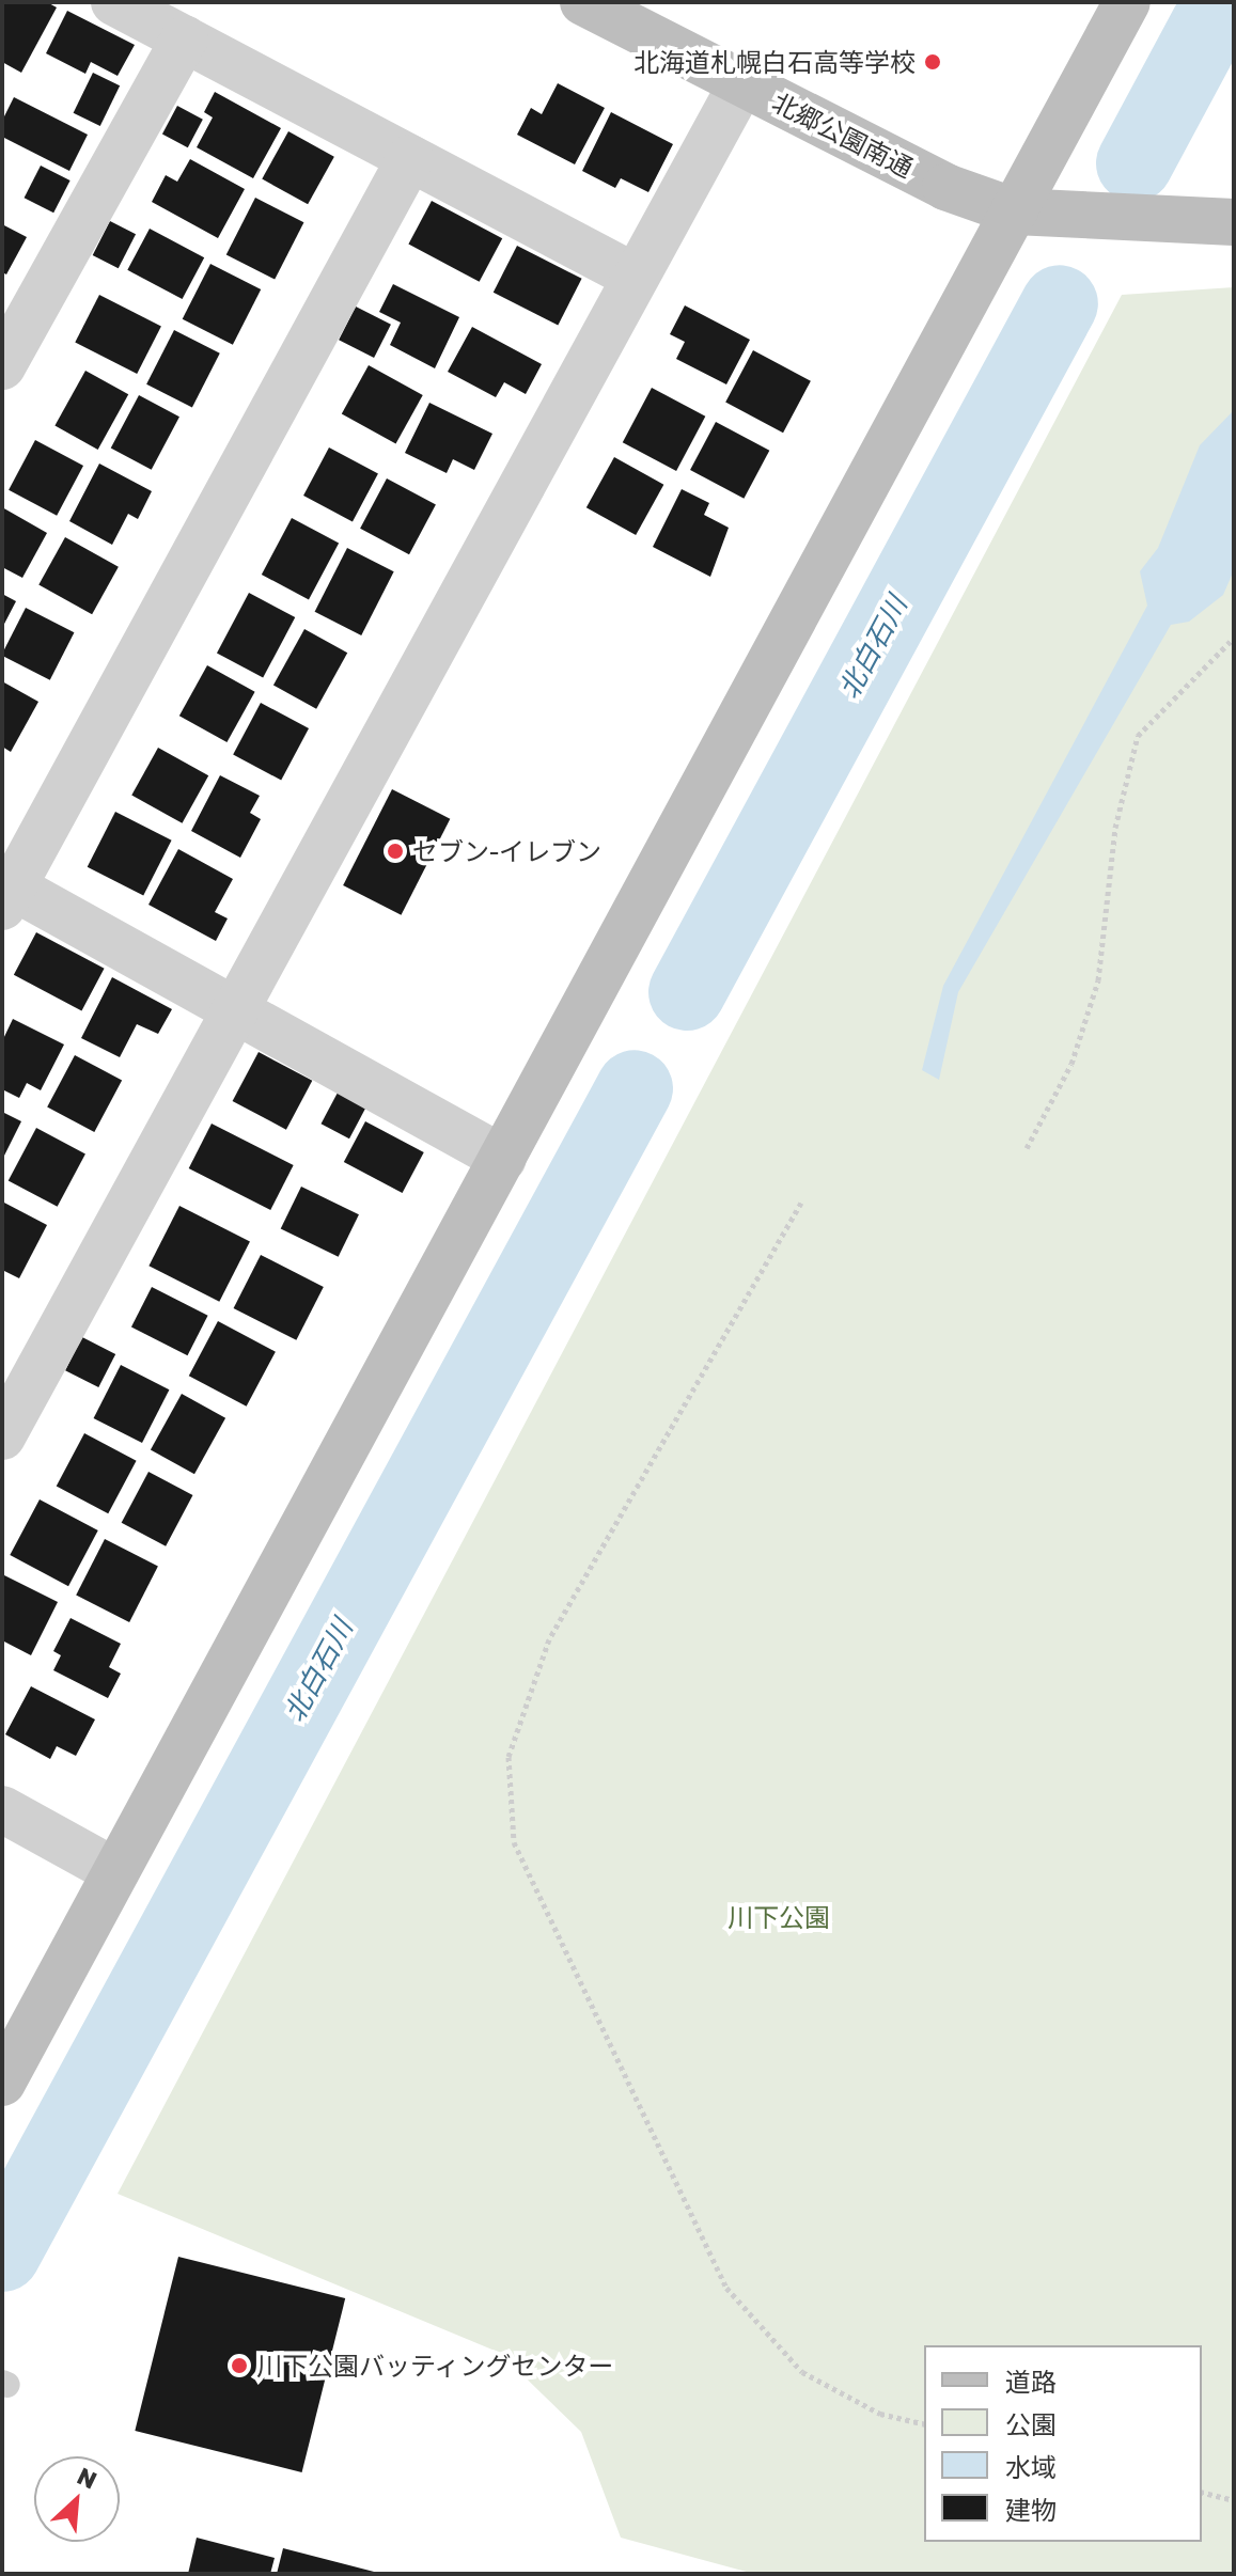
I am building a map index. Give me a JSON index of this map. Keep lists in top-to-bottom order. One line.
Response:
{"streets":{"street":["北郷公園南通"]},"water":["北白石川"],"parks":["川下公園"],"places":["北海道札幌白石高等学校","セブン-イレブン","川下公園バッティングセンター"],"legend":["道路","公園","水域","建物"],"north":"top right"}
